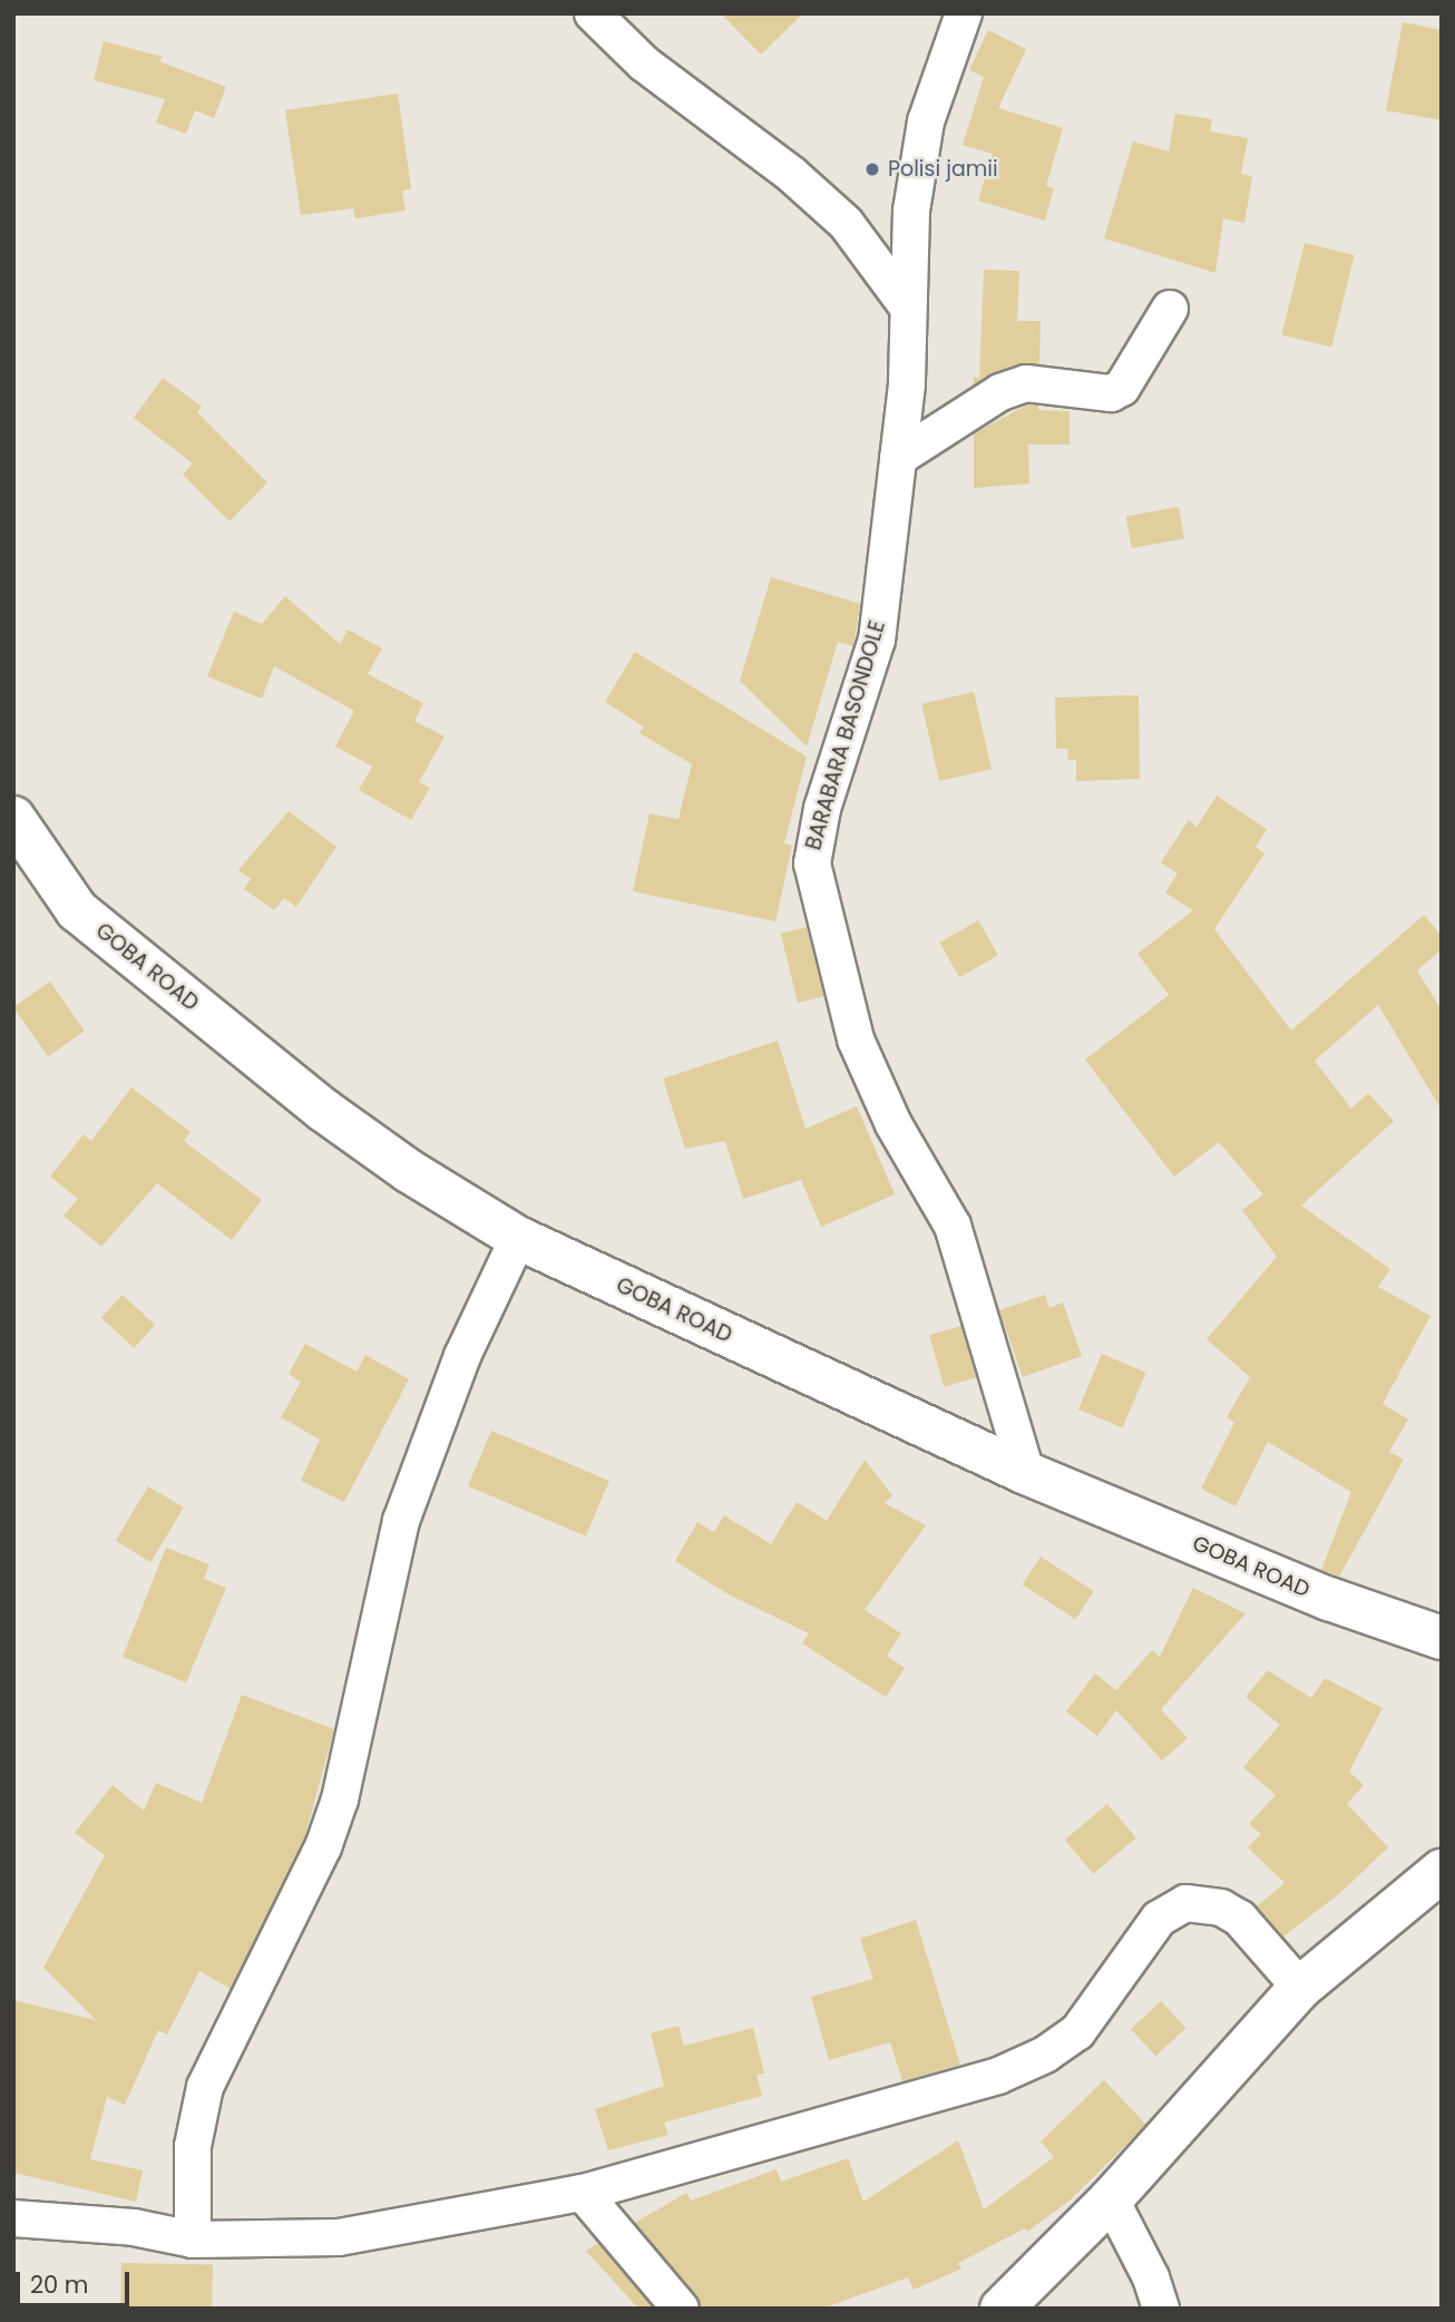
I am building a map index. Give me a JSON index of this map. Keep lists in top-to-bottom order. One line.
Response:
{"streets":{"main road":["GOBA ROAD"],"street":["BARABARA BASONDOLE"]},"crossings":[["BARABARA BASONDOLE","GOBA ROAD"]],"places":["Polisi jamii"],"scale_bar":"20 m"}
